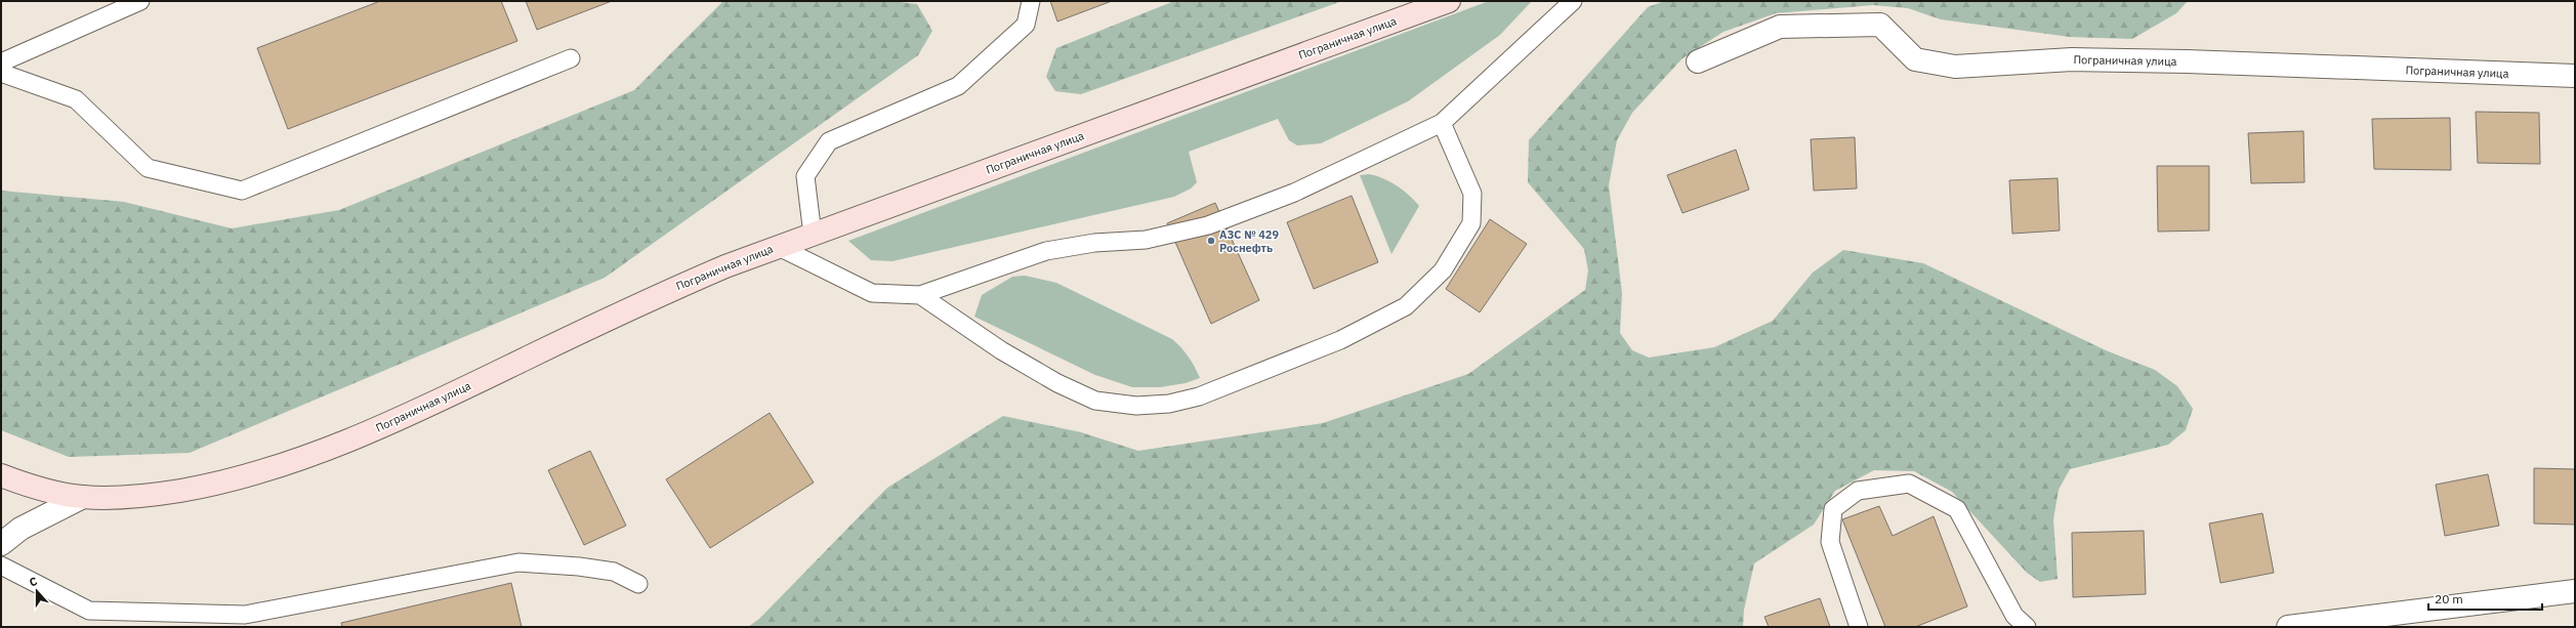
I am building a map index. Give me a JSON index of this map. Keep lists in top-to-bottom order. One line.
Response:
{"streets":{"main road":["Пограничная улица"]},"places":["АЗС № 429 Роснефть"],"scale_bar":"20 m","north":"top"}
